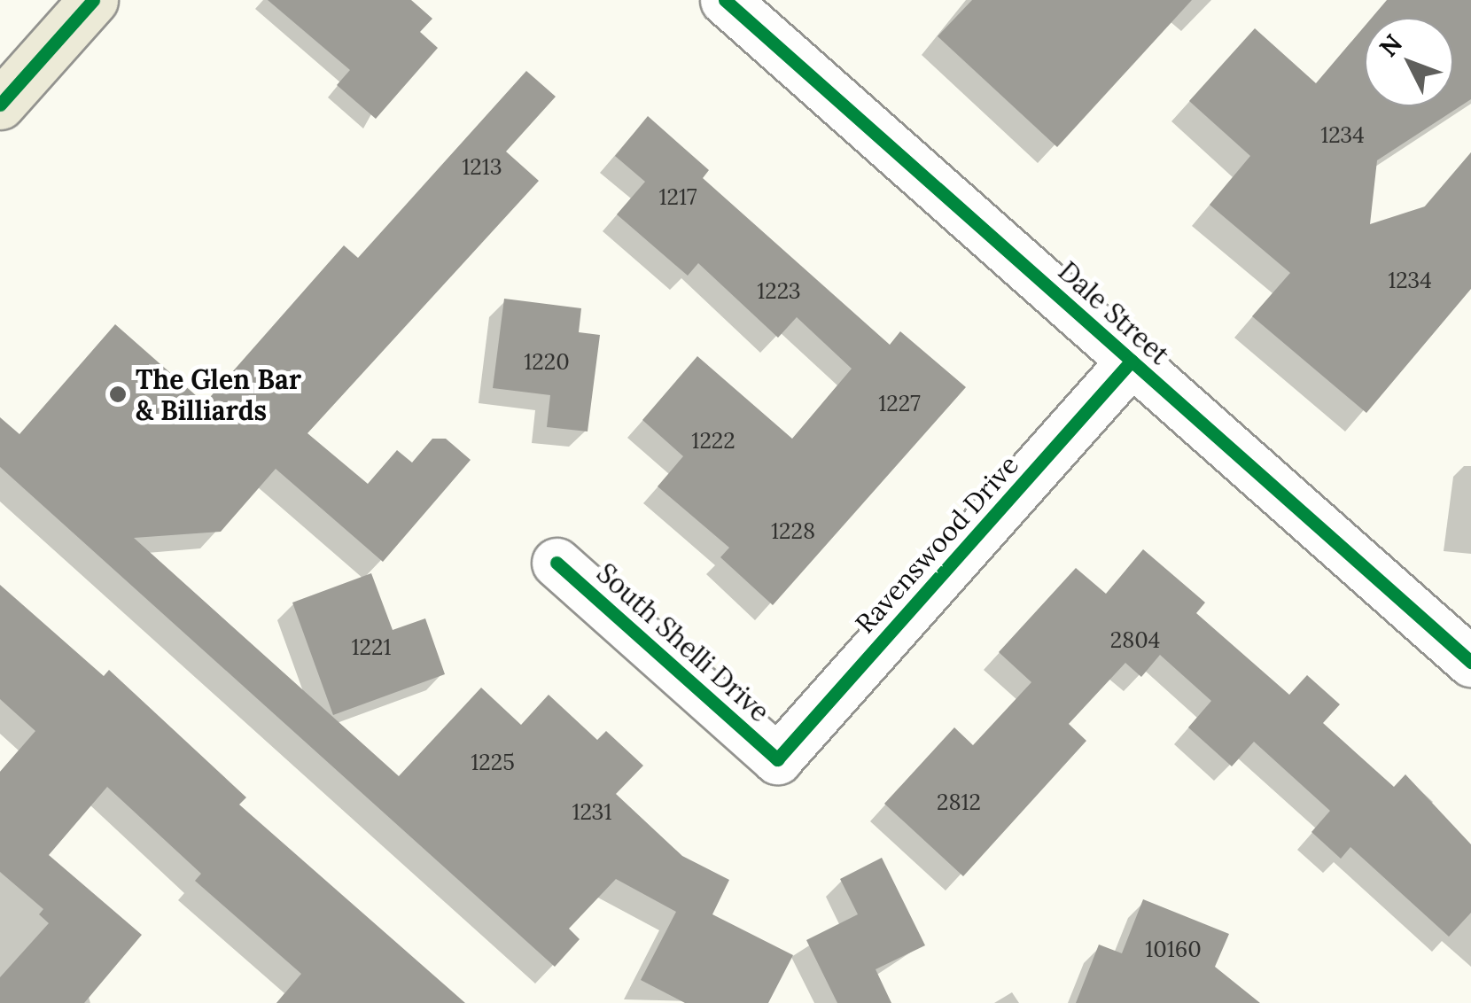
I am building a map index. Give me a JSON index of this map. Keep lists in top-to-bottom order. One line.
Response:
{"streets":{"street":["Dale Street","Ravenswood Drive","South Shelli Drive"]},"crossings":[["Dale Street","Ravenswood Drive"],["Ravenswood Drive","South Shelli Drive"]],"places":["The Glen Bar & Billiards"],"house_numbers":["1234","1213","1217","1234","1223","1220","1227","1222","1228","2804","1221","1225","2812","1231","10160"],"north":"top left"}
